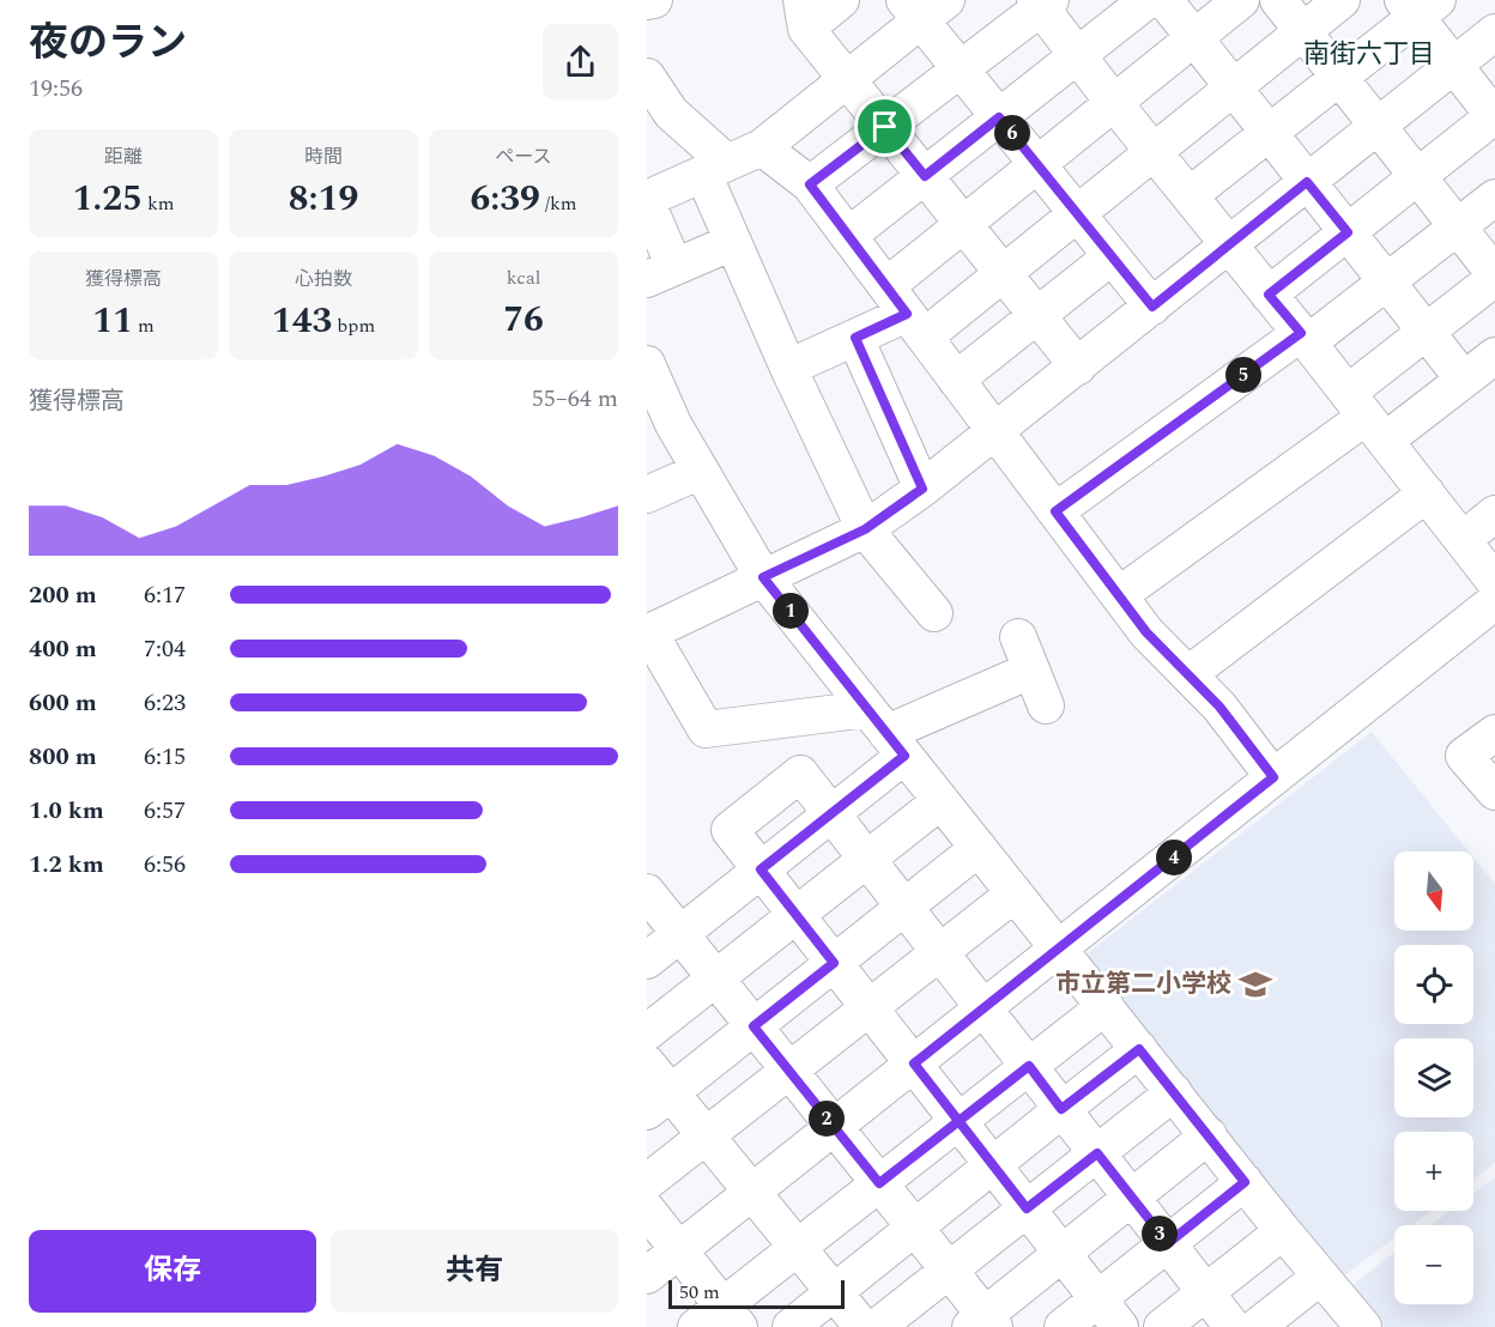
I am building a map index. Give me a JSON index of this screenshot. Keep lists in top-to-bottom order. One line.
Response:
{"districts":["南街六丁目"],"places":{"school or university":["市立第二小学校"]},"scale_bar":"50 m","north":"bottom","page":{"heading":["夜のラン","19:56"],"pins":["6","5","1","4","2","3"],"stats":[["距離","1.25 km"],["時間","8:19"],["ペース","6:39 /km"],["獲得標高","11 m"],["心拍数","143 bpm"],["kcal","76"]],"chart":["獲得標高","55–64 m"],"list":[{"name":"200 m","note":"6:17"},{"name":"400 m","note":"7:04"},{"name":"600 m","note":"6:23"},{"name":"800 m","note":"6:15"},{"name":"1.0 km","note":"6:57"},{"name":"1.2 km","note":"6:56"}],"map_buttons":["+","−"],"buttons":["保存","共有"],"scale":"50 m"}}
